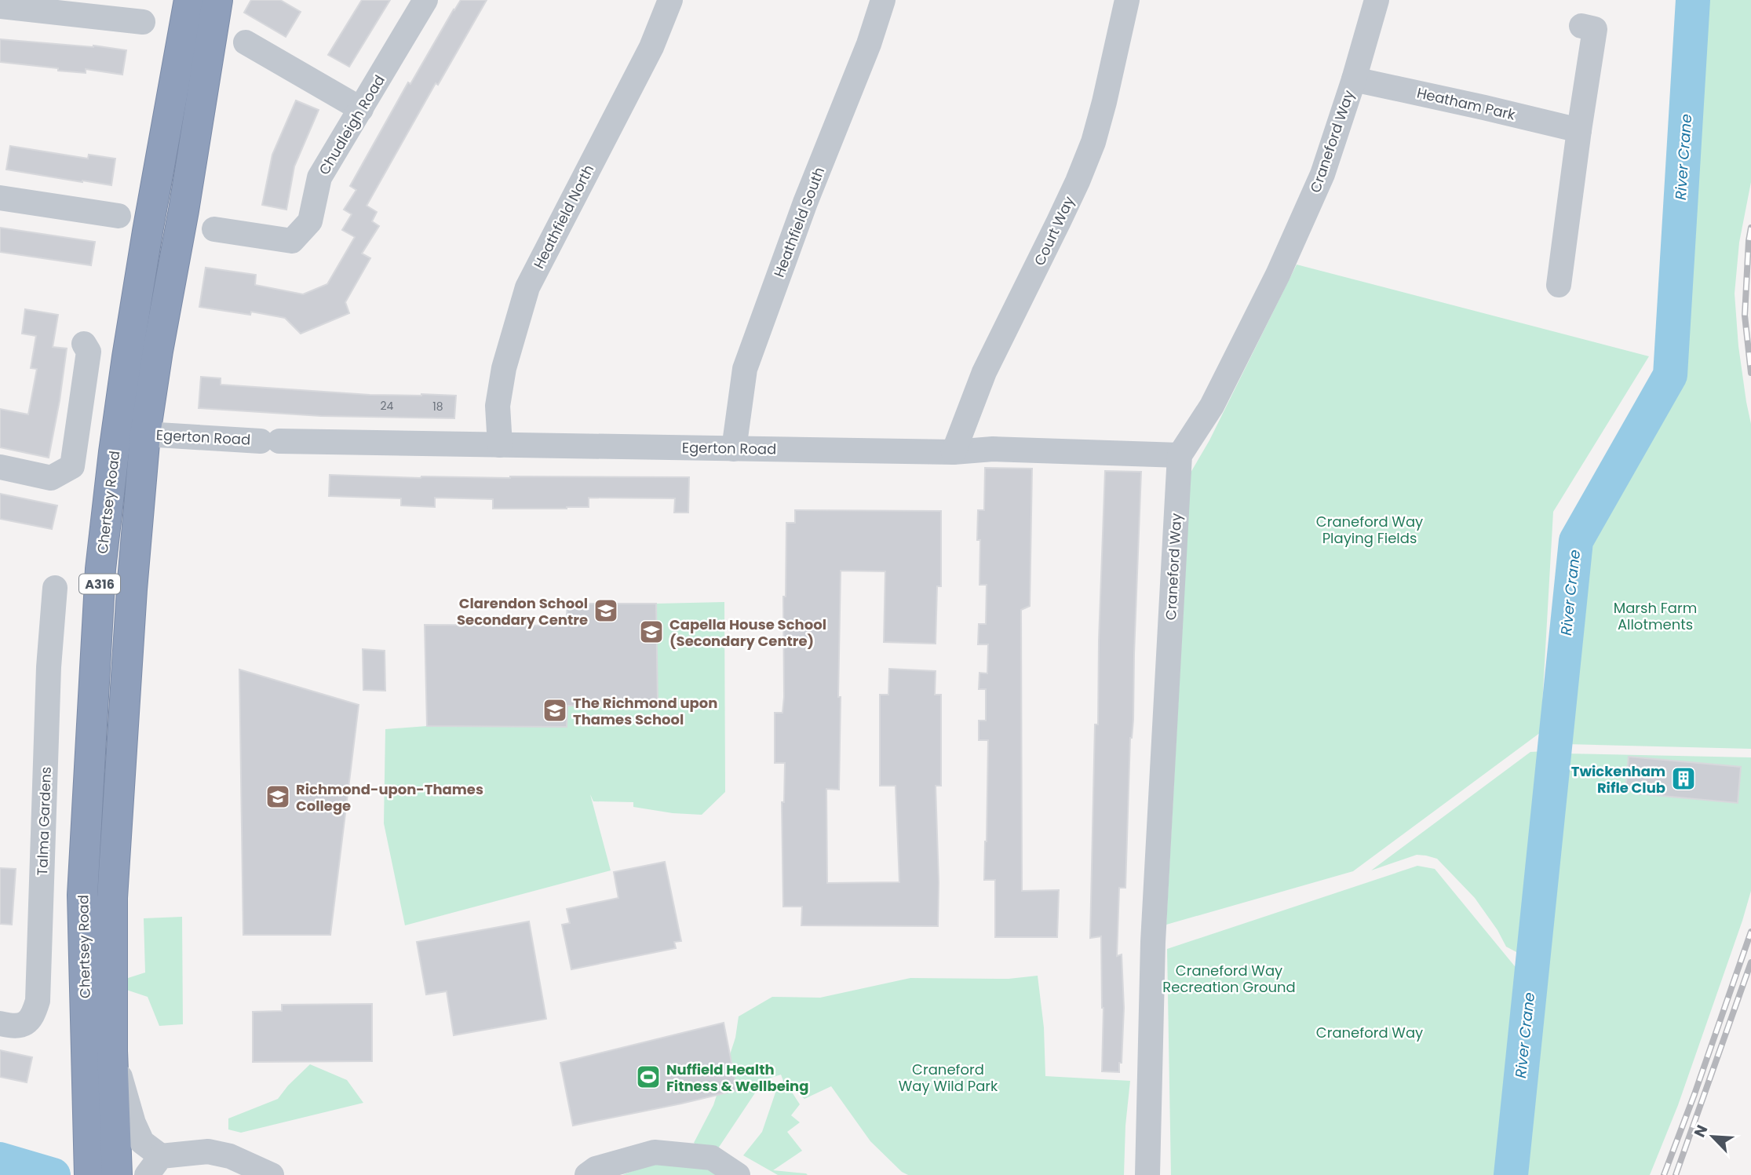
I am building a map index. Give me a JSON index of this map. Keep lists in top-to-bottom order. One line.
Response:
{"streets":{"highway":["Chertsey Road","A316"],"street":["Heatham Park","Chudleigh Road","Craneford Way","Heathfield North","Heathfield South","Court Way","Egerton Road","Talma Gardens"]},"crossings":[["Heatham Park","Craneford Way"],["Craneford Way","Egerton Road"],["Heathfield North","Egerton Road"],["Heathfield South","Egerton Road"],["Court Way","Egerton Road"],["Egerton Road","Chertsey Road"]],"water":["River Crane"],"parks":["Craneford Way Playing Fields","Marsh Farm Allotments","Craneford Way Recreation Ground","Craneford Way","Craneford Way Wild Park"],"places":{"school or university":["Clarendon School Secondary Centre","Capella House School (Secondary Centre)","The Richmond upon Thames School","Richmond-upon-Thames College"],"building":["Twickenham Rifle Club"],"sports":["Nuffield Health Fitness & Wellbeing"]},"house_numbers":["24","18"],"north":"top left"}
